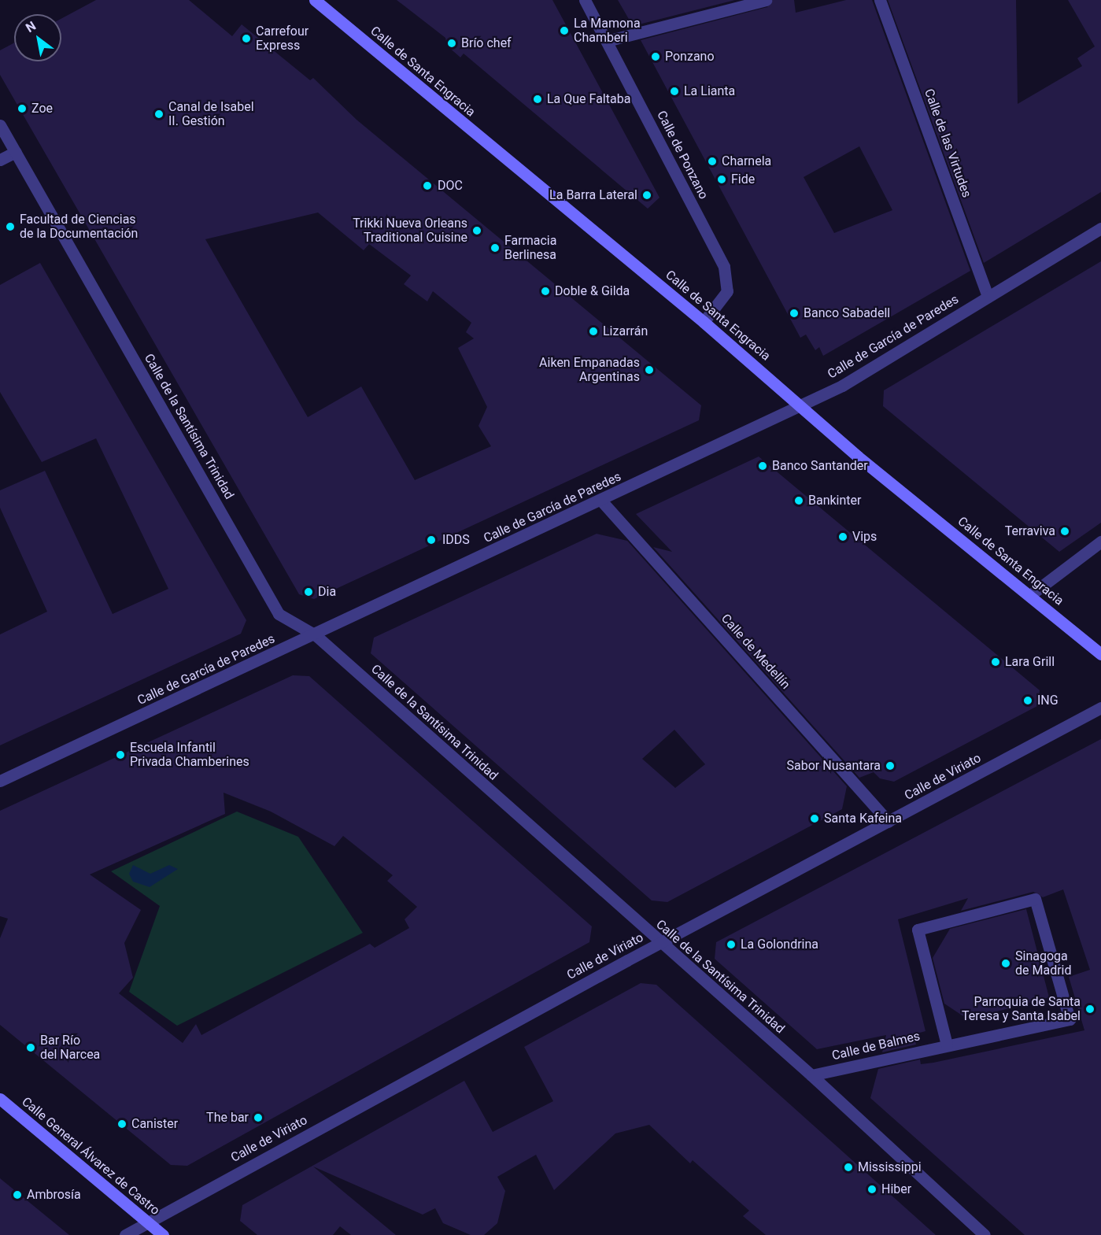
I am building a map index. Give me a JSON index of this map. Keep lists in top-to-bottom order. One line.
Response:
{"streets":{"main road":["Calle de Santa Engracia","Calle General Álvarez de Castro"],"street":["Calle de las Virtudes","Calle de Ponzano","Calle de García de Paredes","Calle de la Santísima Trinidad","Calle de Medellín","Calle de Viriato","Calle de Balmes"]},"crossings":[["Calle de Santa Engracia","Calle de Ponzano"],["Calle de Santa Engracia","Calle de García de Paredes"],["Calle de las Virtudes","Calle de García de Paredes"],["Calle de García de Paredes","Calle de la Santísima Trinidad"],["Calle de García de Paredes","Calle de Medellín"],["Calle de la Santísima Trinidad","Calle de Viriato"],["Calle de la Santísima Trinidad","Calle de Balmes"],["Calle de Medellín","Calle de Viriato"],["Calle de Viriato","Calle General Álvarez de Castro"]],"places":["La Mamona Chamberi","Carrefour Express","Brío chef","Ponzano","La Lianta","La Que Faltaba","Zoe","Canal de Isabel II. Gestión","Charnela","Fide","DOC","La Barra Lateral","Facultad de Ciencias de la Documentación","Trikki Nueva Orleans Traditional Cuisine","Farmacia Berlinesa","Doble & Gilda","Banco Sabadell","Lizarrán","Aiken Empanadas Argentinas","Banco Santander","Bankinter","Terraviva","Vips","IDDS","Dia","Lara Grill","ING","Escuela Infantil Privada Chamberines","Sabor Nusantara","Santa Kafeina","La Golondrina","Sinagoga de Madrid","Parroquia de Santa Teresa y Santa Isabel","Bar Río del Narcea","The bar","Canister","Mississippi","Hiber","Ambrosía"],"north":"top left"}
